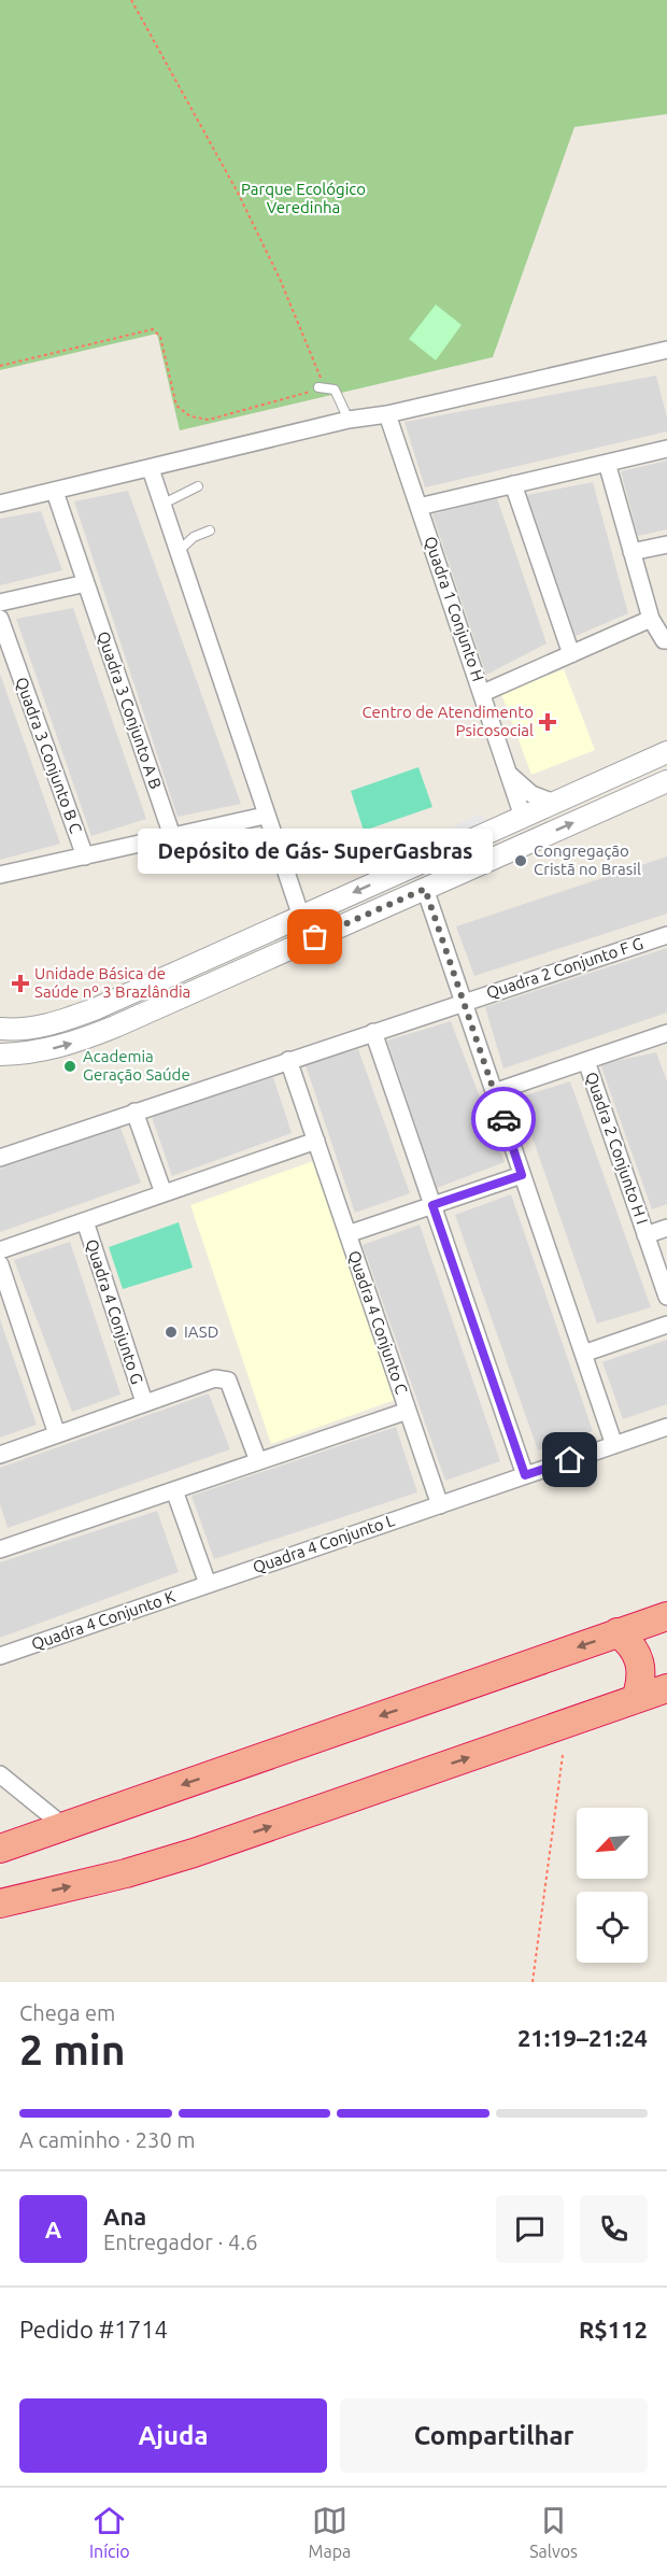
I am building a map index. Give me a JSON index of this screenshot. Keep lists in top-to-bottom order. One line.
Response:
{"streets":{"street":["Quadra 1 Conjunto H","Quadra 3 Conjunto A B","Quadra 3 Conjunto B C","Quadra 2 Conjunto F G","Quadra 2 Conjunto H I","Quadra 4 Conjunto G","Quadra 4 Conjunto C","Quadra 4 Conjunto L","Quadra 4 Conjunto K"]},"crossings":[["Quadra 2 Conjunto F G","Quadra 4 Conjunto C"],["Quadra 4 Conjunto C","Quadra 4 Conjunto L"],["Quadra 4 Conjunto L","Quadra 4 Conjunto K"]],"parks":["Parque Ecológico Veredinha"],"places":{"health":["Centro de Atendimento Psicosocial","Unidade Básica de Saúde nº 3 Brazlândia"],"other":["Congregação Cristã no Brasil","Depósito de Gás- SuperGasbras","Academia Geração Saúde","IASD"]},"north":"bottom left","page":{"bubble":"Depósito de Gás- SuperGasbras","heading":["2 min","Chega em","21:19–21:24"],"panel":["Ana","Entregador · 4.6","Pedido #1714","R$112"],"bar":"A caminho · 230 m","round":"A","buttons":["Ajuda","Compartilhar"],"tabs":["Início","Mapa","Salvos"]}}
